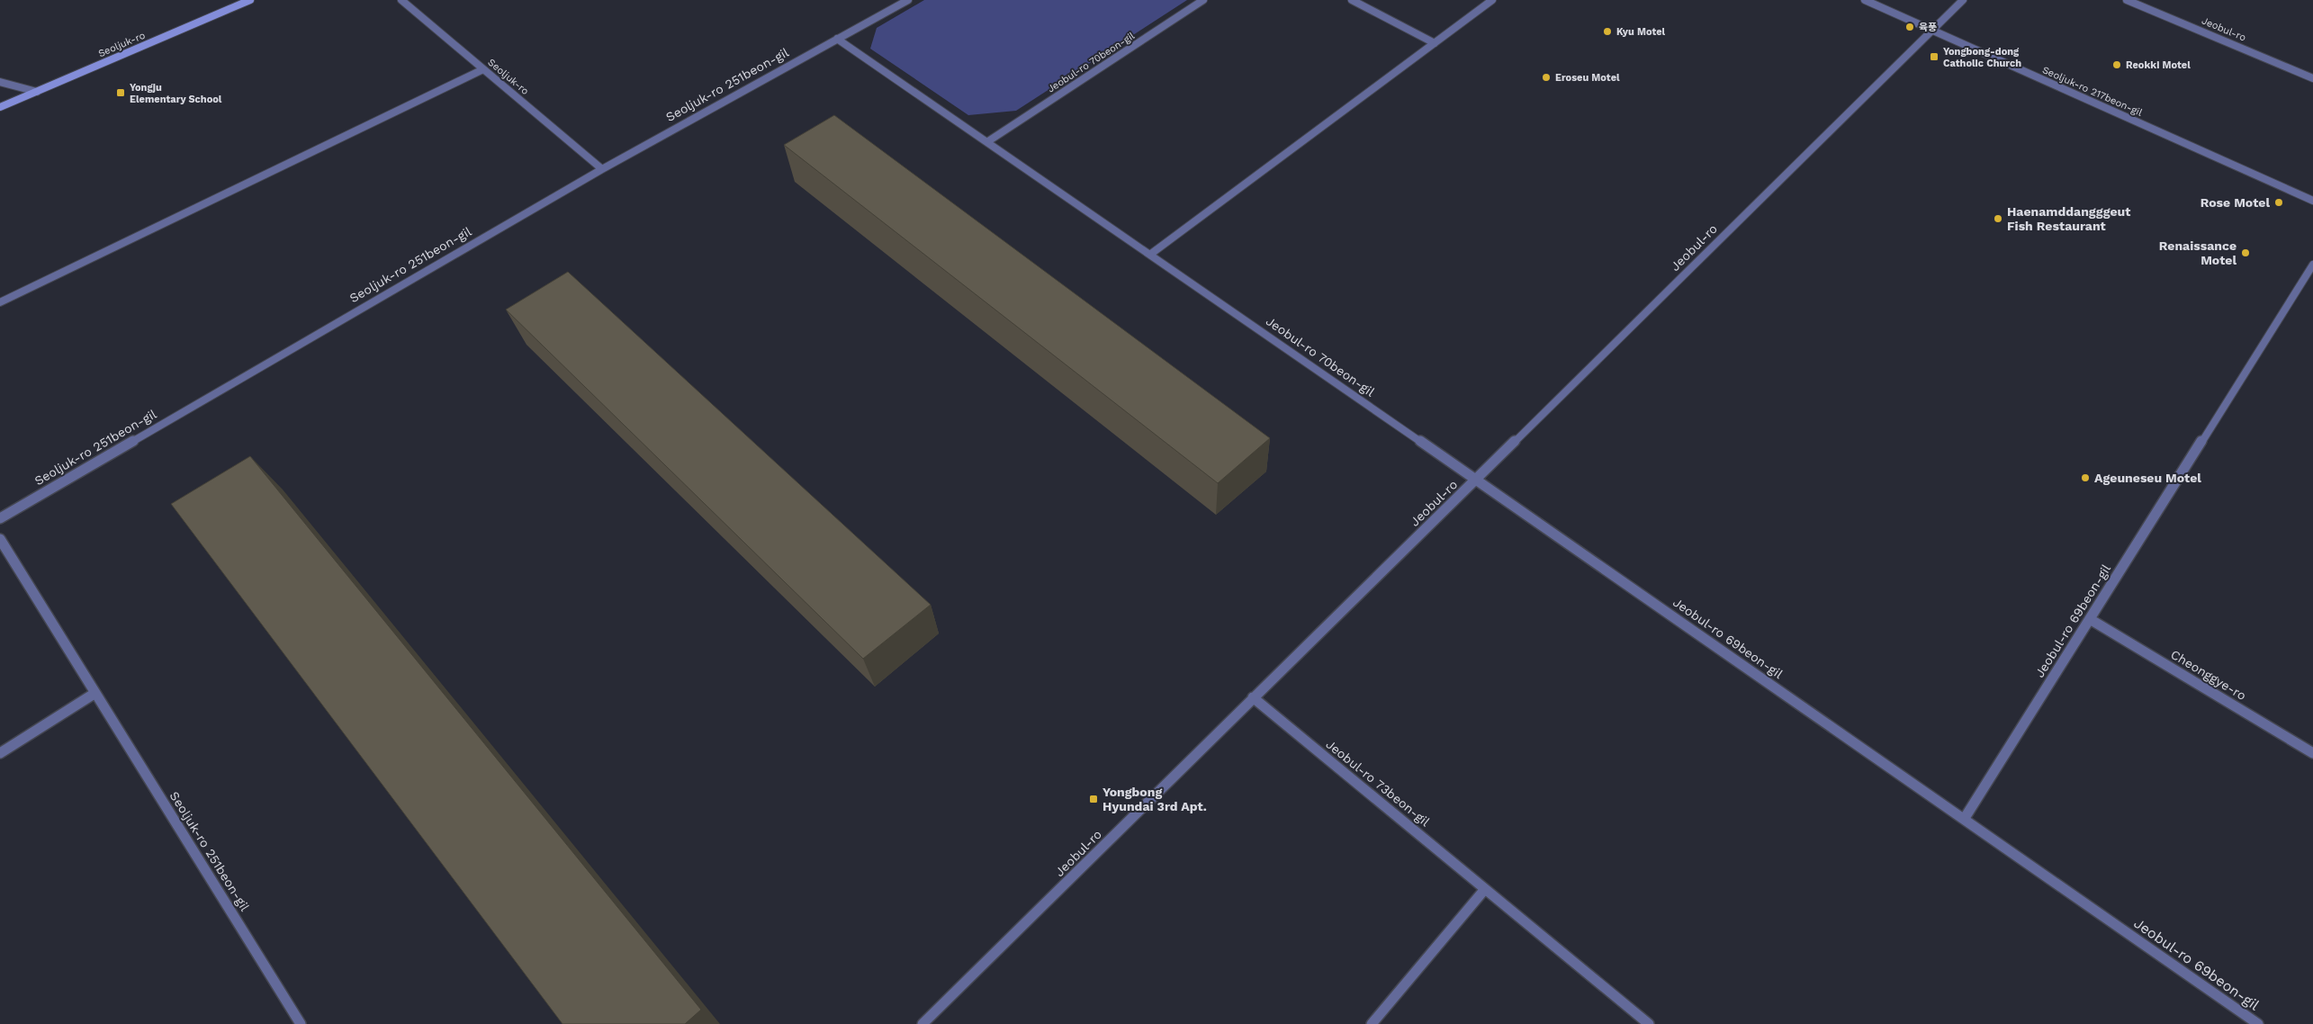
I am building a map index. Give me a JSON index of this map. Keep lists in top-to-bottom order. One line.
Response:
{"streets":{"main road":["Seoljuk-ro"],"street":["Jeobul-ro","Jeobul-ro 70beon-gil","Seoljuk-ro 251beon-gil","Seoljuk-ro 217beon-gil","Jeobul-ro 69beon-gil","Cheonggye-ro","Jeobul-ro 73beon-gil"]},"crossings":[["Jeobul-ro","Jeobul-ro 70beon-gil"],["Jeobul-ro","Seoljuk-ro 217beon-gil"],["Jeobul-ro","Jeobul-ro 69beon-gil"],["Jeobul-ro","Jeobul-ro 73beon-gil"],["Seoljuk-ro","Seoljuk-ro 251beon-gil"],["Jeobul-ro 70beon-gil","Seoljuk-ro 251beon-gil"],["Jeobul-ro 70beon-gil","Jeobul-ro 69beon-gil"],["Jeobul-ro 69beon-gil","Cheonggye-ro"]],"places":{"other":["육풍","Kyu Motel","Reokki Motel","Eroseu Motel","Rose Motel","Haenamddangggeut Fish Restaurant","Renaissance Motel","Ageuneseu Motel"],"transit":["Yongbong-dong Catholic Church","Yongju Elementary School","Yongbong Hyundai 3rd Apt."]}}
